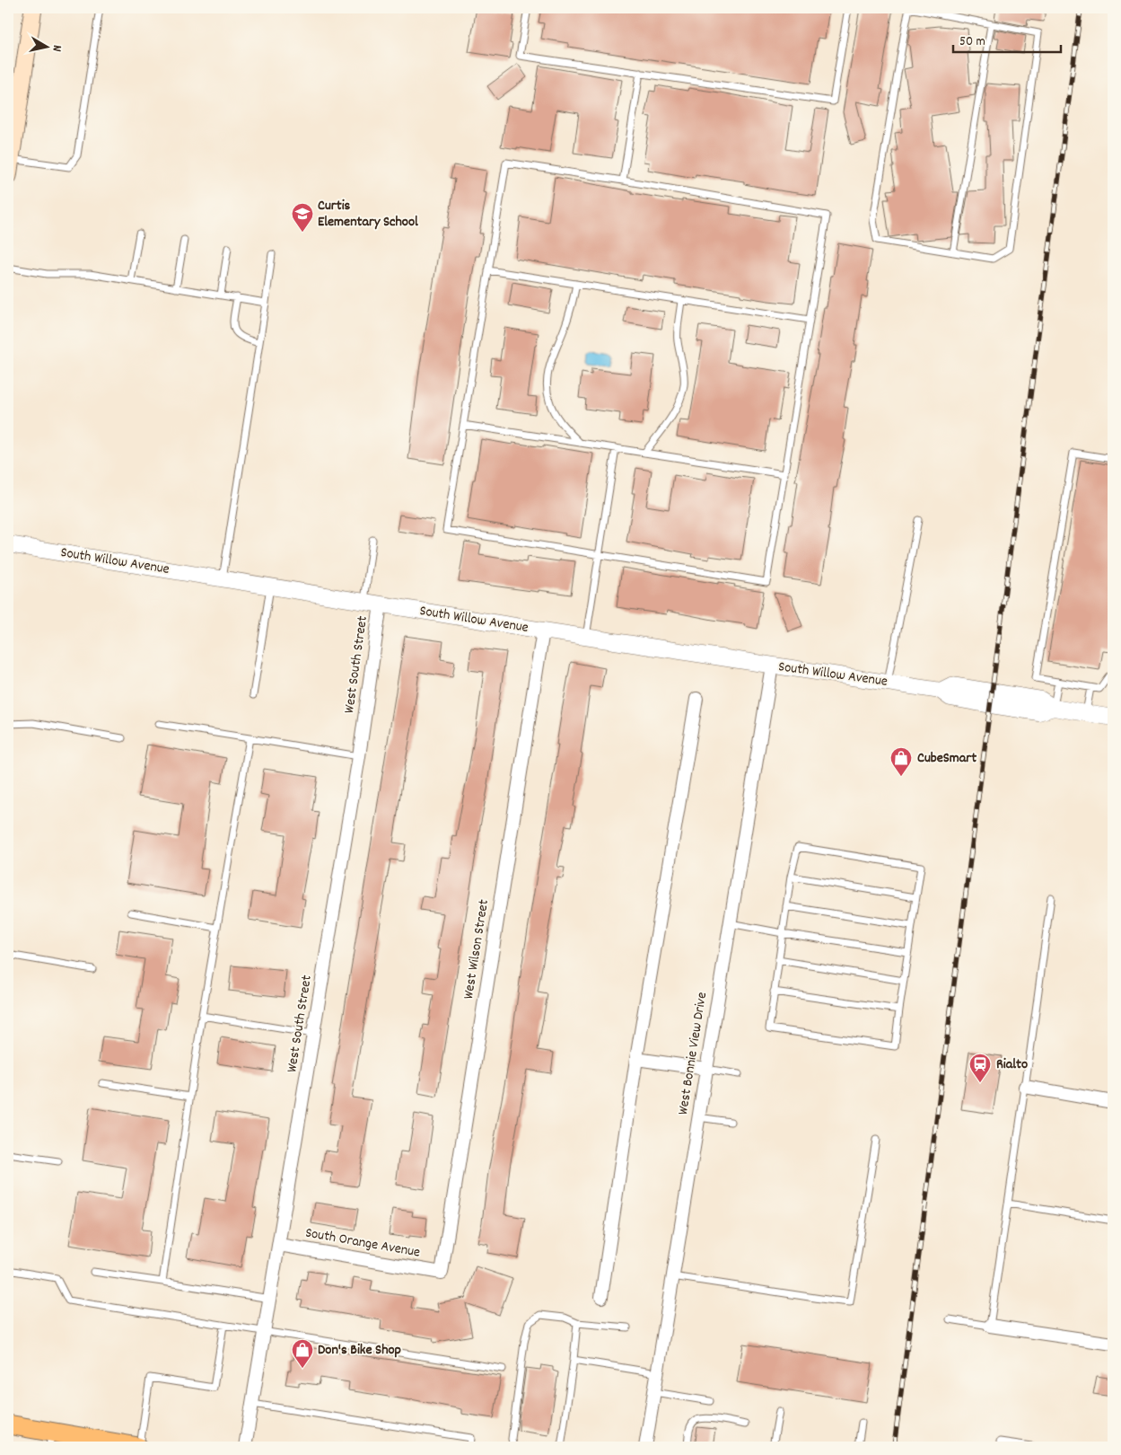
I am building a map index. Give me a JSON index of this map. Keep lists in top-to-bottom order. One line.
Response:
{"streets":{"street":["South Willow Avenue","West South Street","West Wilson Street","West Bonnie View Drive","South Orange Avenue"]},"crossings":[["South Willow Avenue","West South Street"],["South Willow Avenue","West Wilson Street"],["South Willow Avenue","West Bonnie View Drive"],["West South Street","South Orange Avenue"],["West Wilson Street","South Orange Avenue"]],"places":{"school or university":["Curtis Elementary School"],"shop":["CubeSmart","Don's Bike Shop"],"station":["Rialto"]},"scale_bar":"50 m","north":"right"}
